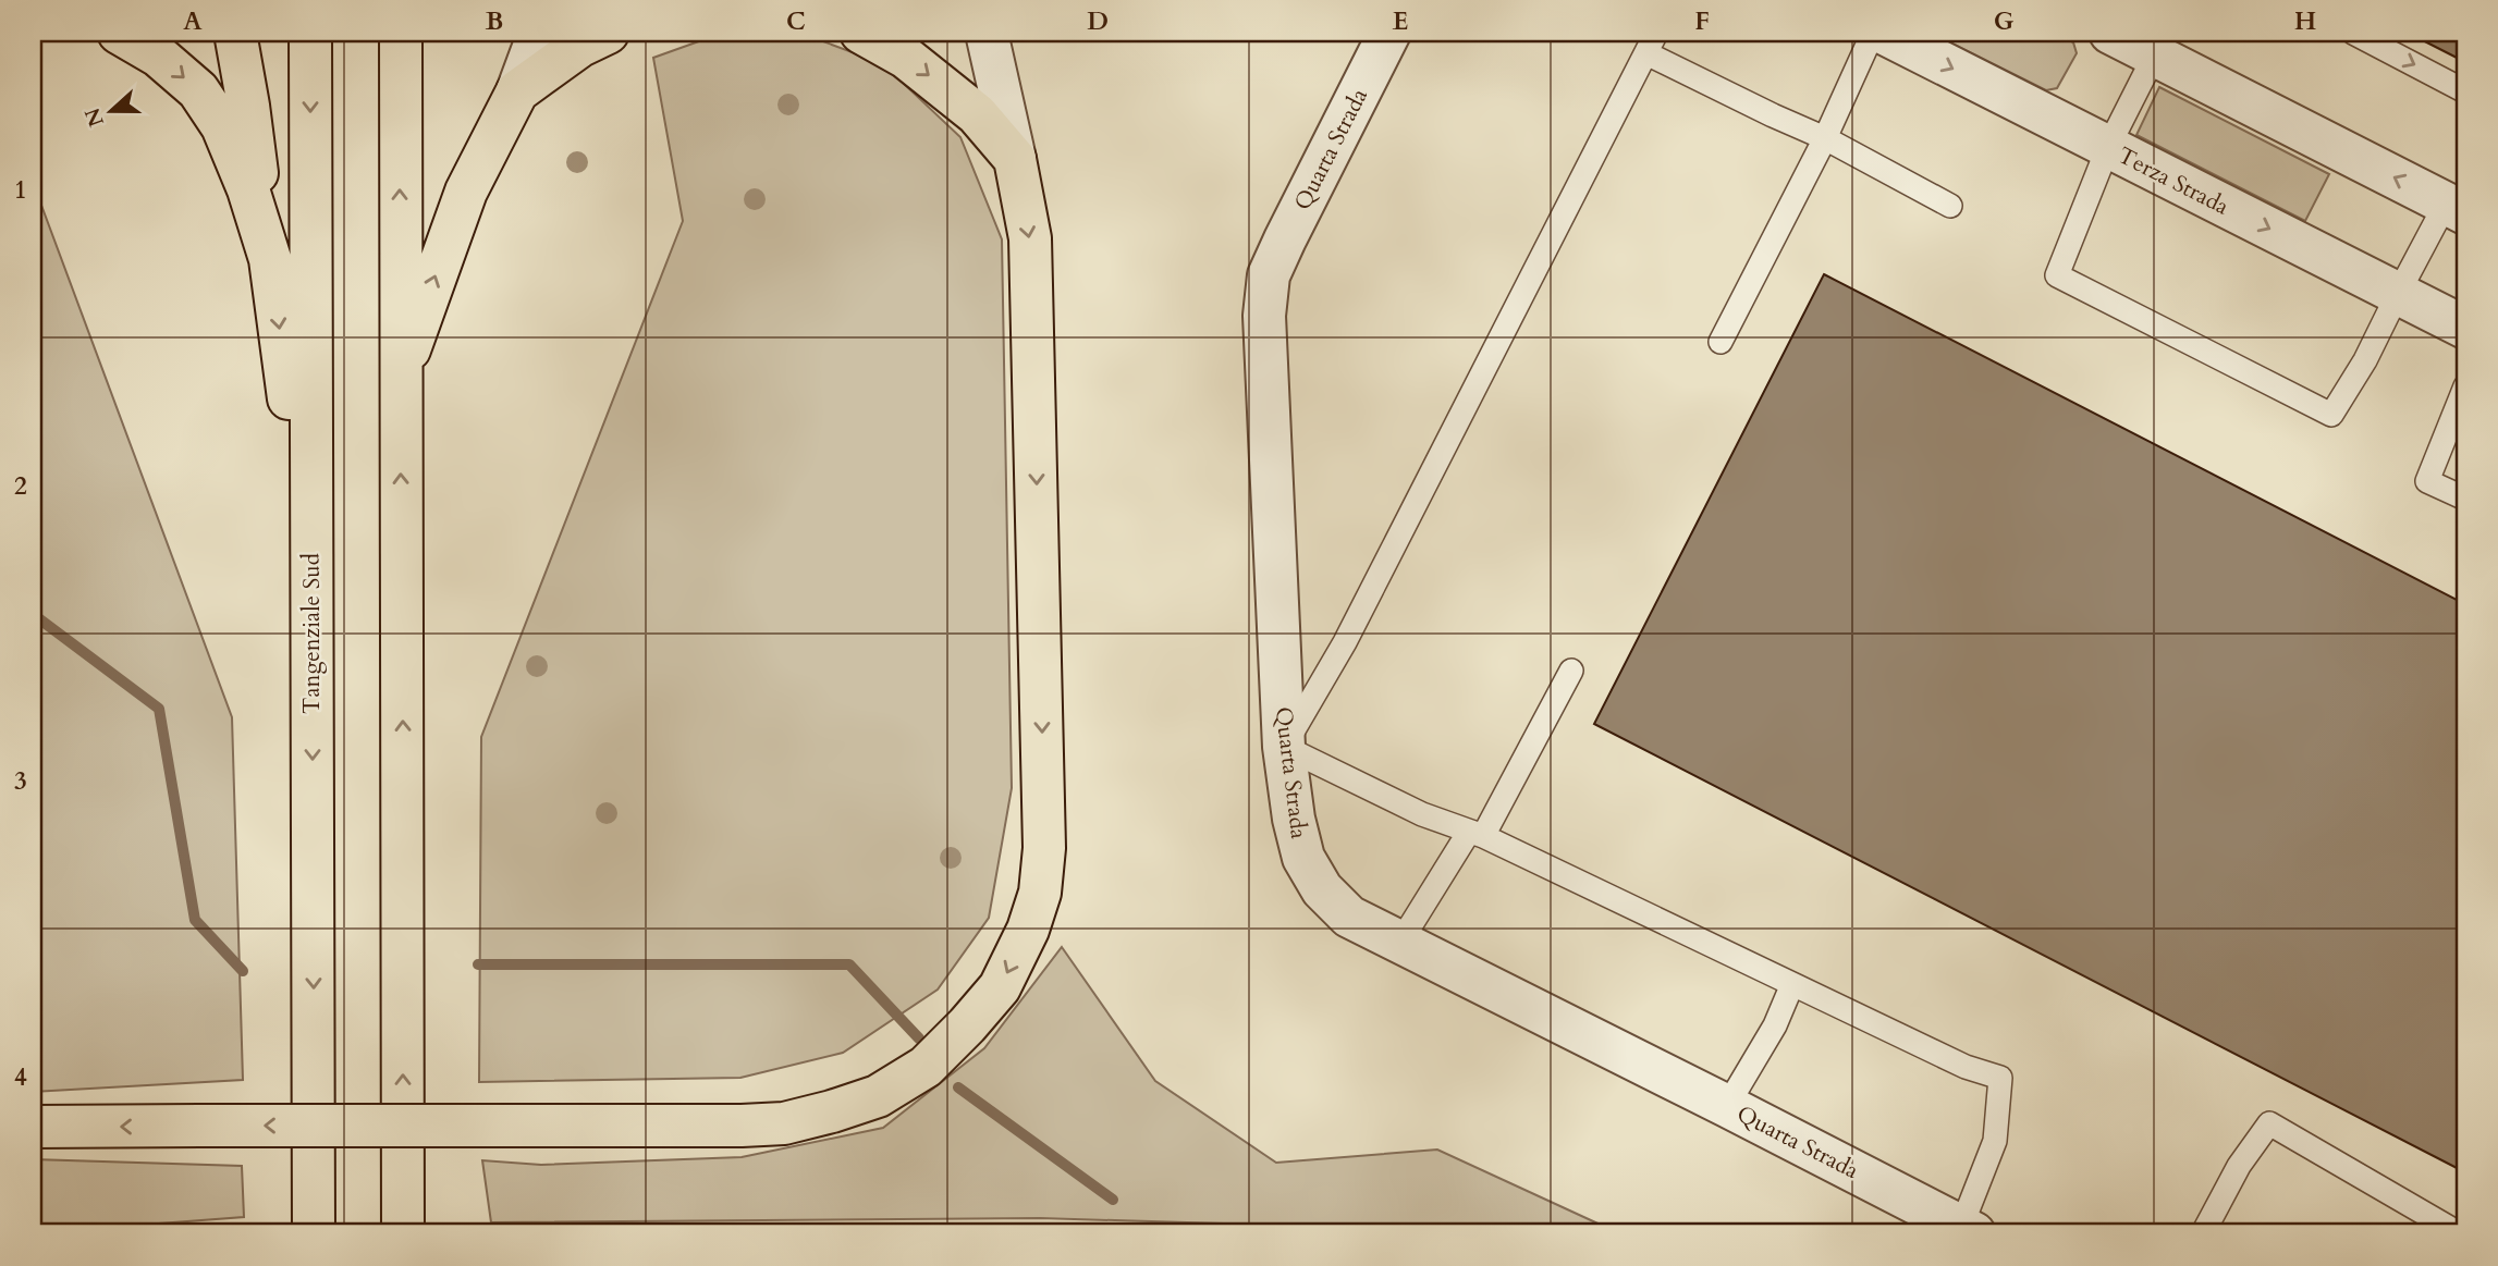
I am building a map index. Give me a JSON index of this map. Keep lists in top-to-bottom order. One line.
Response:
{"streets":{"highway":["Tangenziale Sud"],"street":["Quarta Strada","Terza Strada"]},"north":"left","grid":{"columns":["A","B","C","D","E","F","G","H"],"rows":["1","2","3","4"]}}
